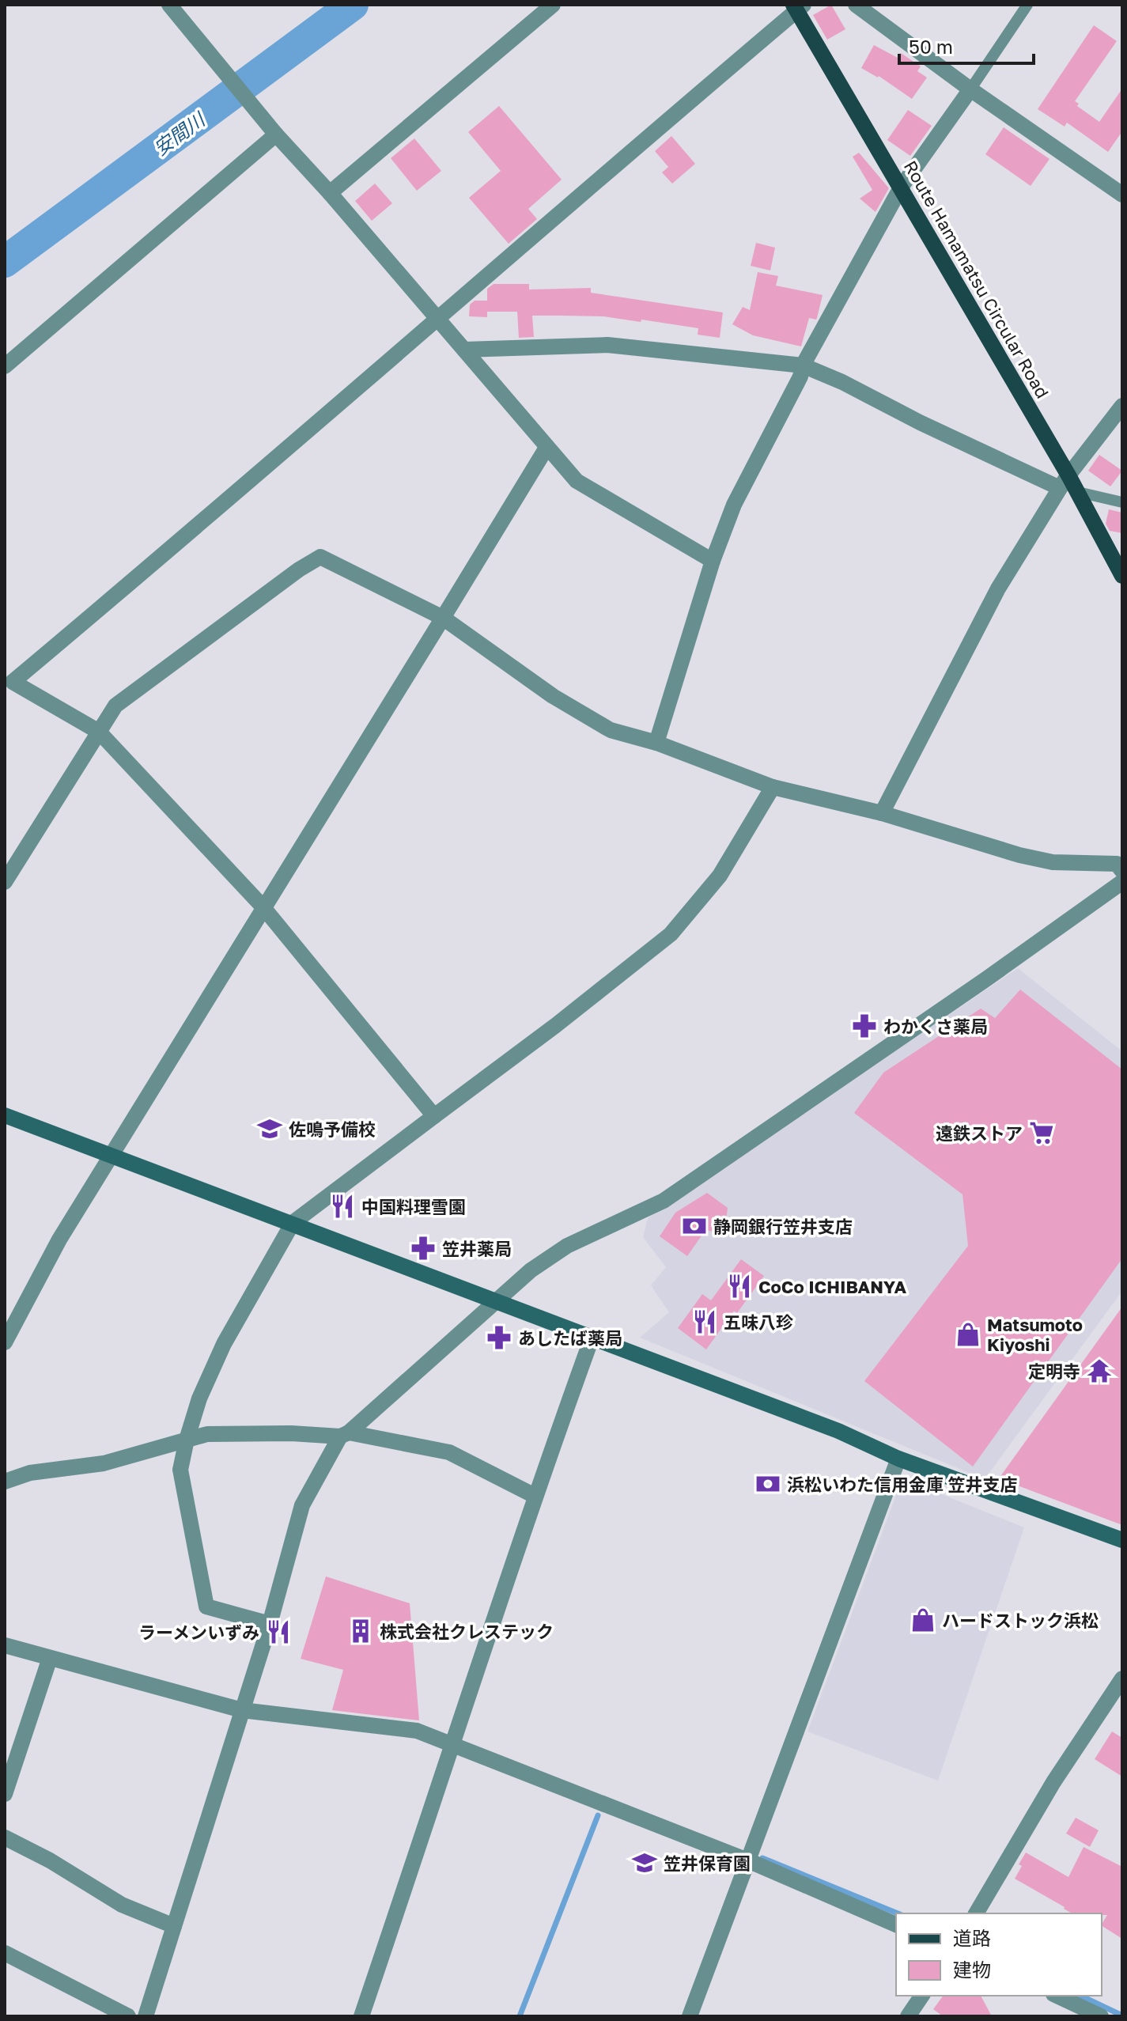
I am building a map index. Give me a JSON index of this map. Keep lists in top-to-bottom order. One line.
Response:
{"streets":{"main road":["Route Hamamatsu Circular Road"]},"water":["安間川"],"places":{"pharmacy":["わかくさ薬局","笠井薬局","あしたば薬局"],"school or university":["佐鳴予備校","笠井保育園"],"supermarket":["遠鉄ストア"],"restaurant":["中国料理雪園","CoCo ICHIBANYA","五味八珍","ラーメンいずみ"],"bank":["静岡銀行笠井支店","浜松いわた信用金庫 笠井支店"],"shop":["Matsumoto Kiyoshi","ハードストック浜松"],"temple":["定明寺"],"building":["株式会社クレステック"]},"legend":["道路","建物"],"scale_bar":"50 m"}
